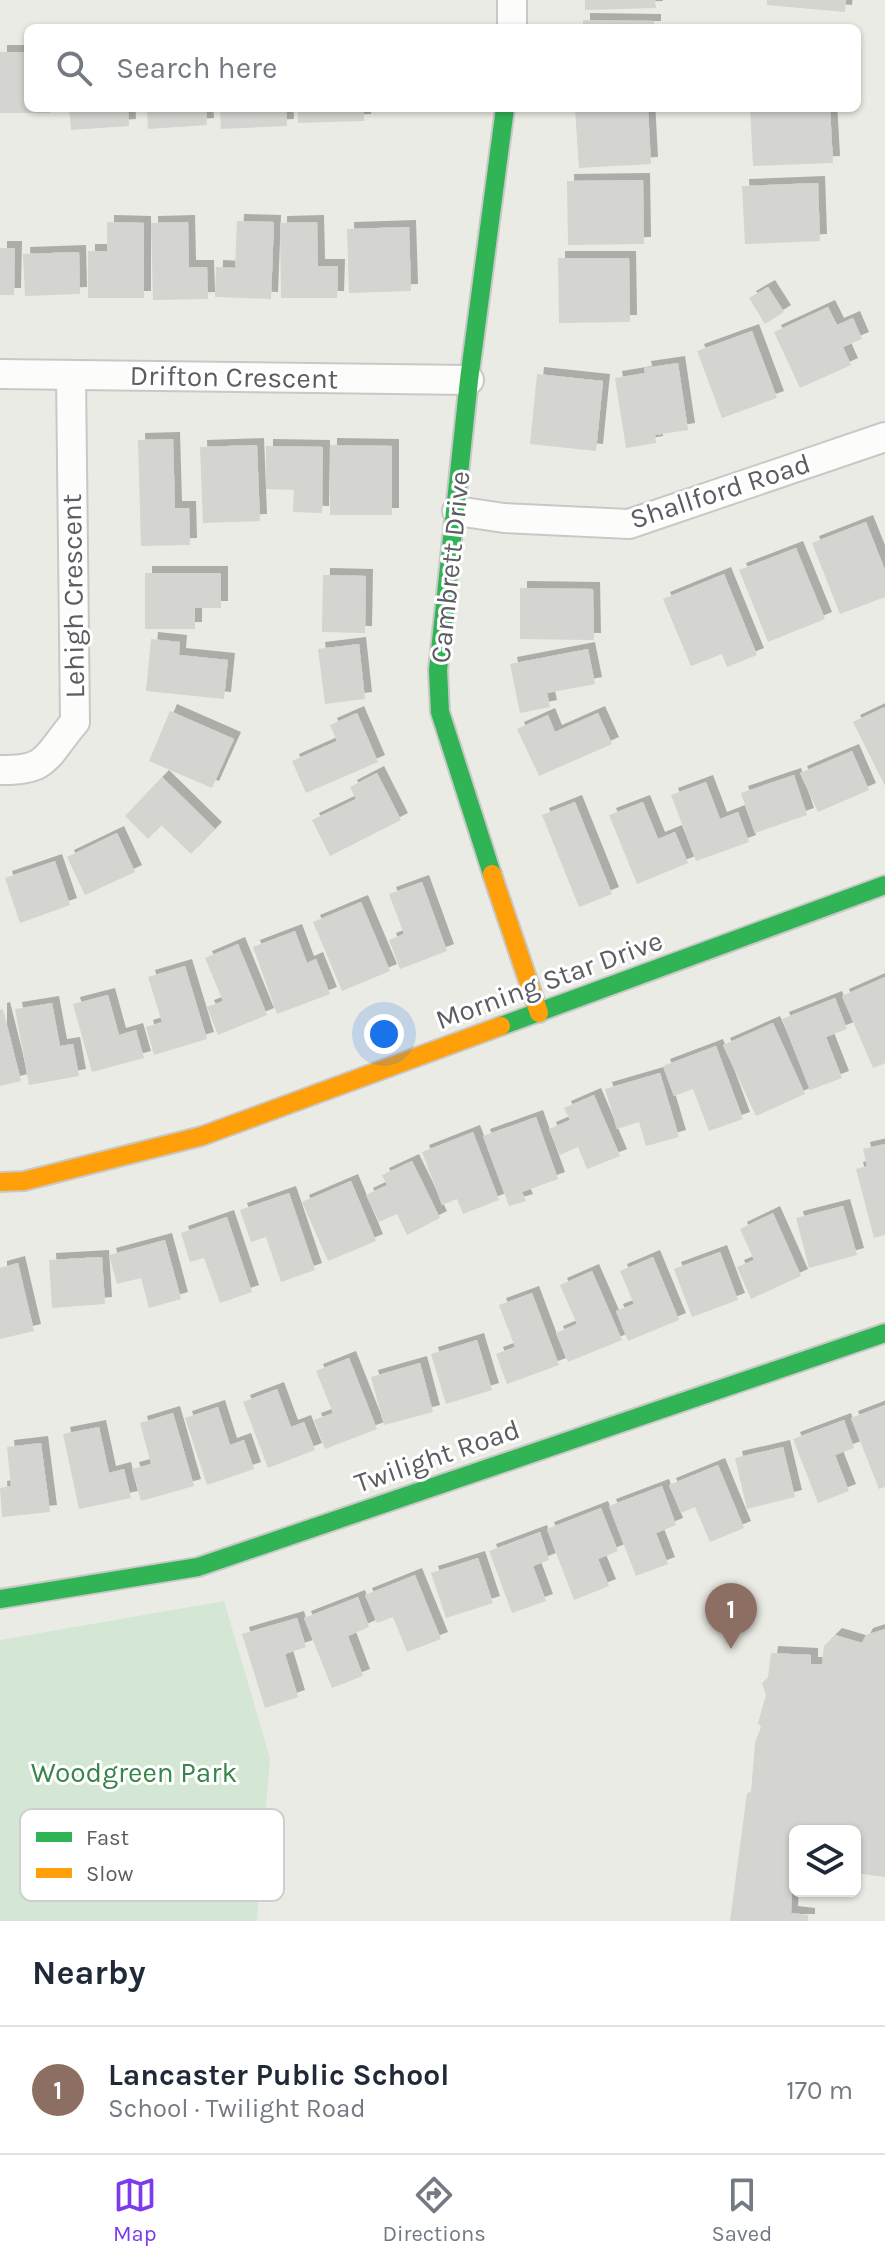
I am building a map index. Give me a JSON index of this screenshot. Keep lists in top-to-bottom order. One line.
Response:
{"streets":{"street":["Drifton Crescent","Shallford Road","Cambrett Drive","Lehigh Crescent","Morning Star Drive","Twilight Road"]},"crossings":[["Drifton Crescent","Cambrett Drive"],["Drifton Crescent","Lehigh Crescent"],["Shallford Road","Cambrett Drive"],["Cambrett Drive","Morning Star Drive"]],"parks":["Woodgreen Park"],"legend":["Fast","Slow"],"page":{"search":"Search here","pins":"1","heading":"Nearby","list":[{"mark":"1","name":"Lancaster Public School","note":"School · Twilight Road","value":"170 m"}],"nav":["Map","Directions","Saved"]}}
